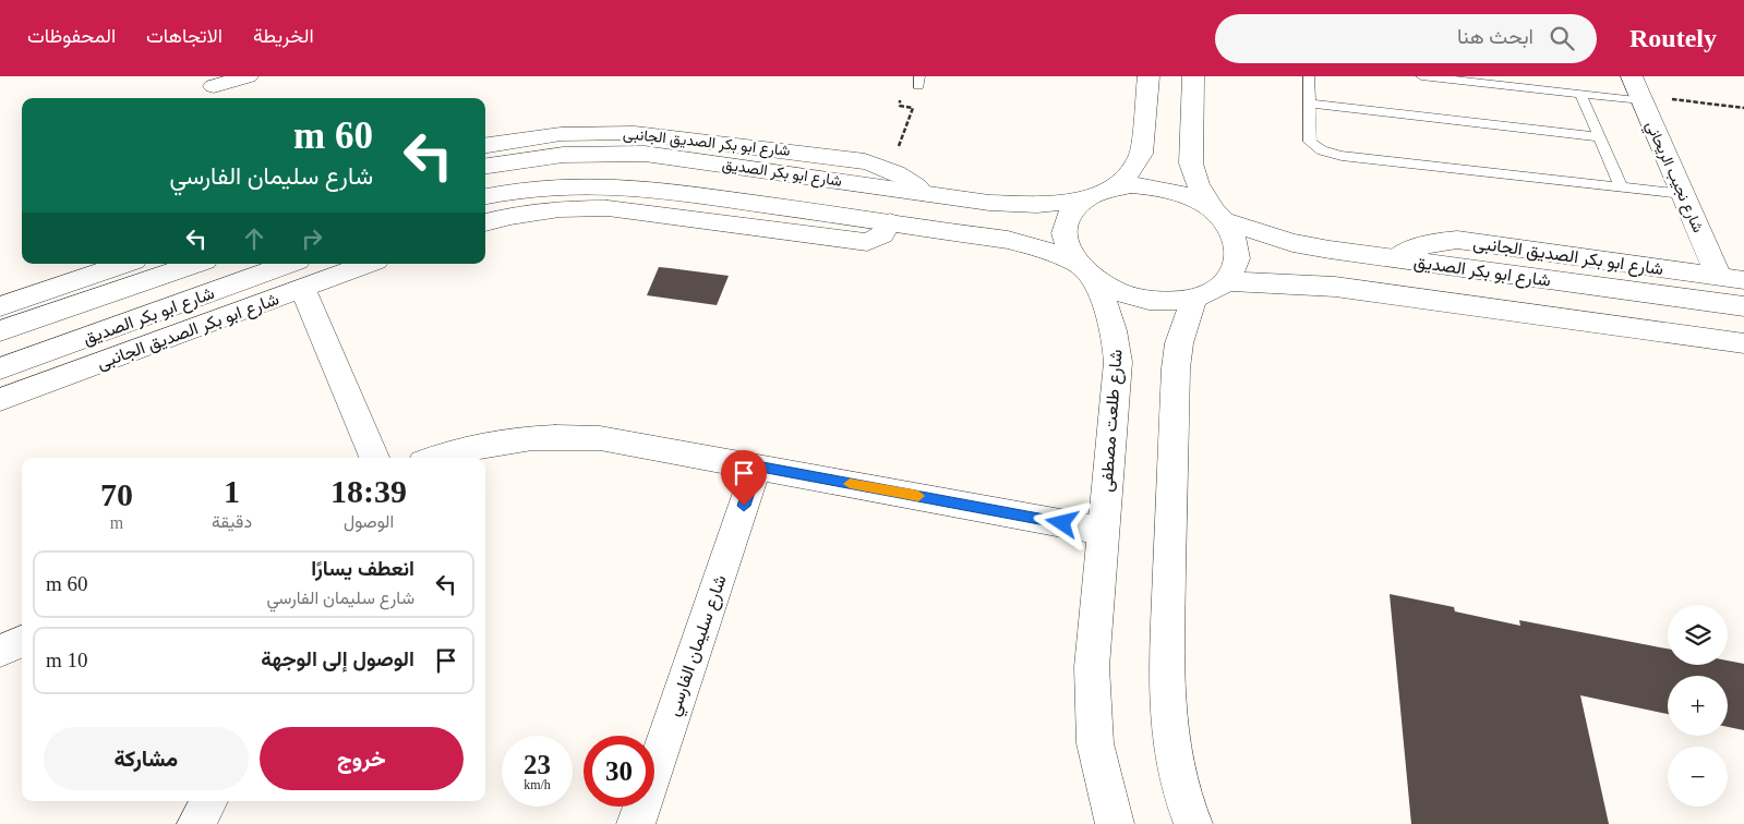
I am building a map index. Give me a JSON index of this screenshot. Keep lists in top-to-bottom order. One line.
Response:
{"streets":{"street":["شارع ابو بكر الصديق الجانبى","شارع ابو بكر الصديق","شارع نجيب الريحاني","شارع طلعت مصطفى","شارع سليمان الفارسي"]},"crossings":[["شارع ابو بكر الصديق الجانبى","شارع ابو بكر الصديق"],["شارع ابو بكر الصديق الجانبى","شارع نجيب الريحاني"],["شارع ابو بكر الصديق","شارع طلعت مصطفى"]],"page":{"header":"Routely","search":"ابحث هنا","nav":["الخريطة","الاتجاهات","المحفوظات"],"turn":["60 m","شارع سليمان الفارسي"],"eta":["18:39","الوصول","1","دقيقة","70","m"],"list":[{"name":"انعطف يسارًا","note":"شارع سليمان الفارسي","value":"60 m"},{"name":"الوصول إلى الوجهة","value":"10 m"}],"map_buttons":["+","−"],"buttons":["خروج","مشاركة"],"speed":"23 km/h","limit":"30"}}
